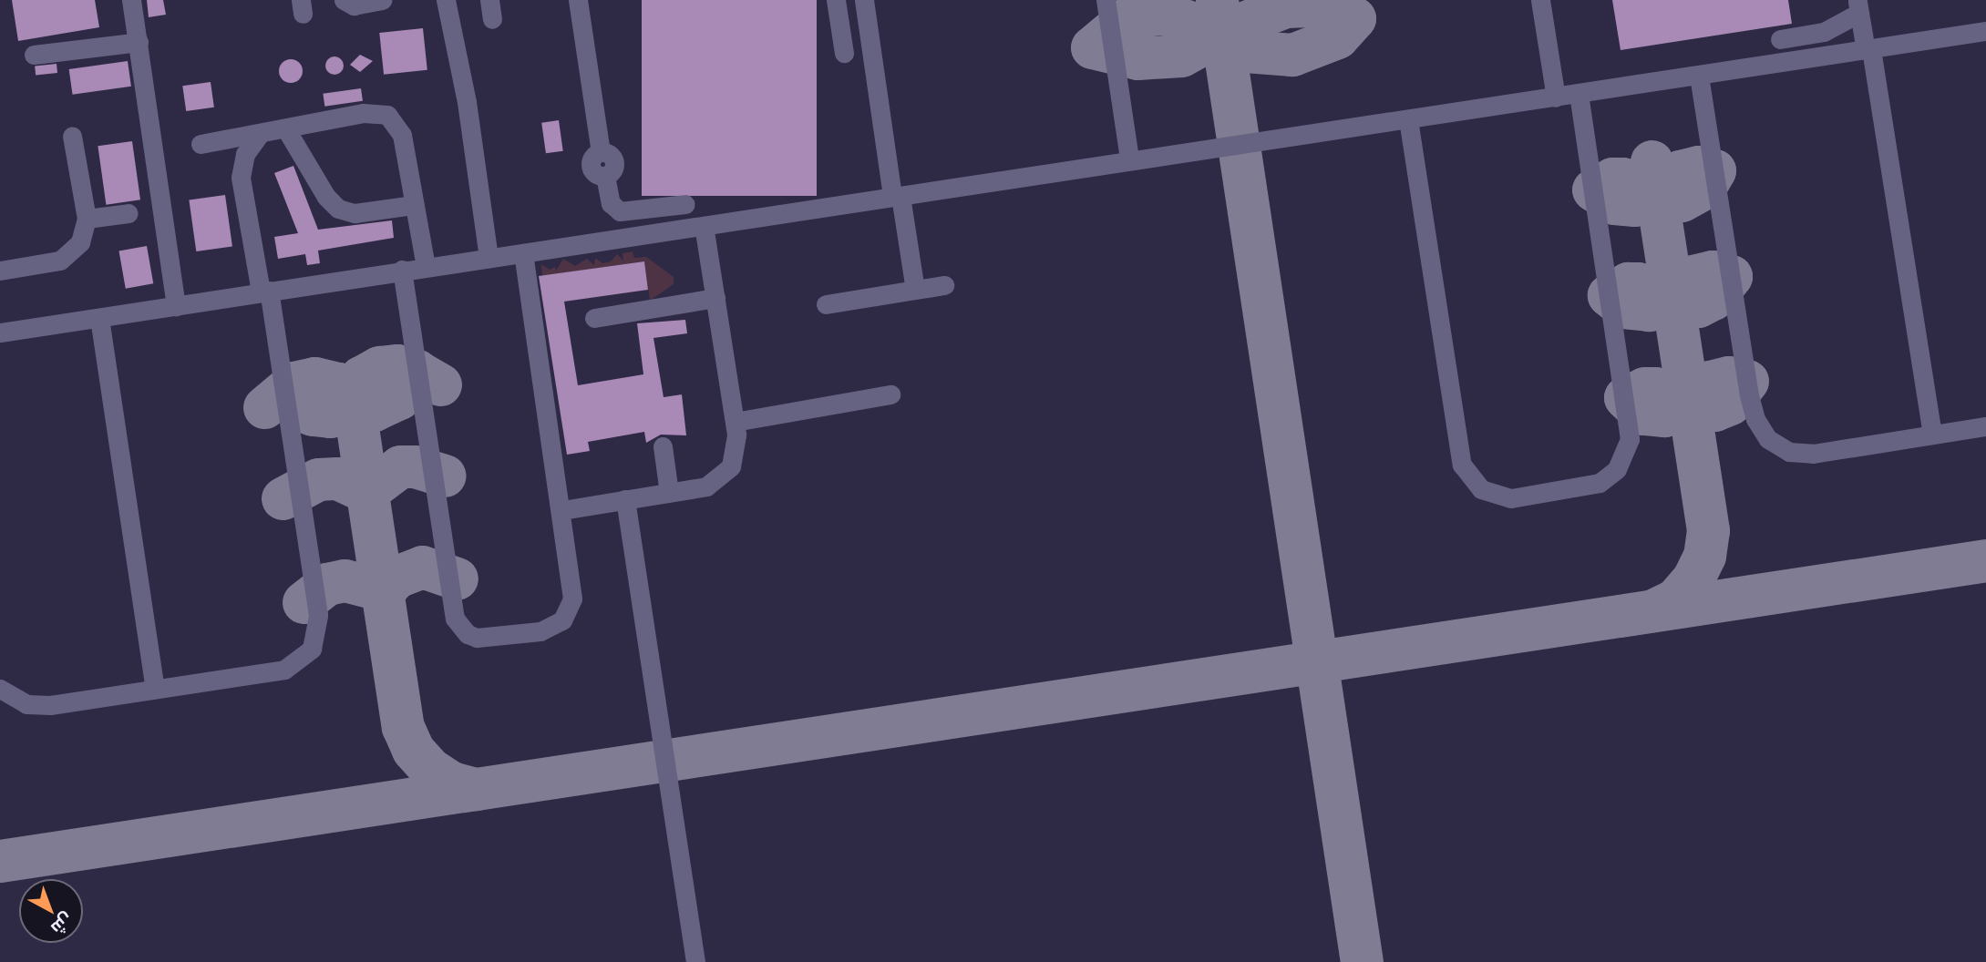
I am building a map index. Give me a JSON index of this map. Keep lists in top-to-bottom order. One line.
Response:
{"north":"bottom right"}
